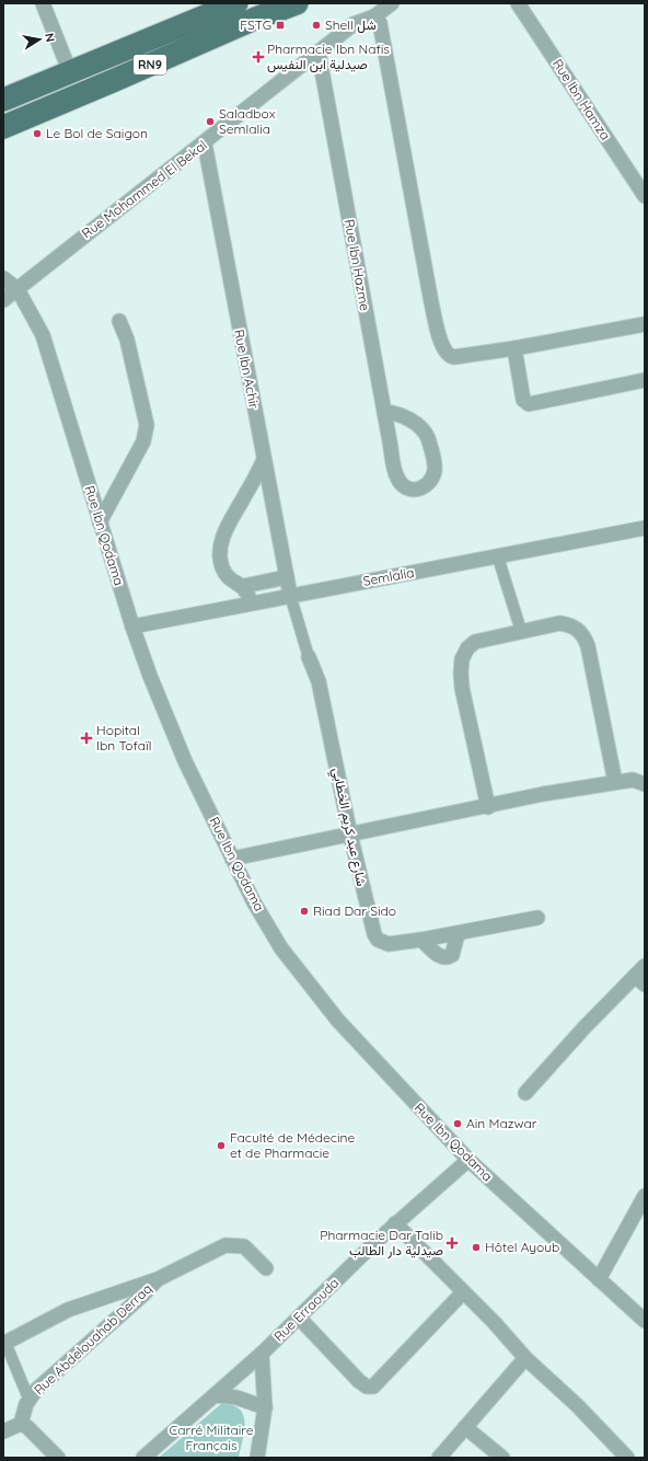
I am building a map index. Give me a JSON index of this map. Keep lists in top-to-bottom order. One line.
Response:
{"streets":{"main road":["RN9"],"street":["Rue Ibn Hamza","Rue Mohammed El Bekal","Rue Ibn Hazme","Rue Ibn Achir","Rue Ibn Qodama","Semlalia","شارع عبد كريم الخطابي","Rue Erraouda","Rue Abdelouahab Derraq"]},"crossings":[["Rue Mohammed El Bekal","Rue Ibn Hazme"],["Rue Mohammed El Bekal","Rue Ibn Achir"],["Rue Mohammed El Bekal","Rue Ibn Qodama"],["Rue Ibn Achir","Semlalia"],["Rue Ibn Qodama","Semlalia"],["Rue Ibn Qodama","Rue Erraouda"]],"parks":["Carré Militaire Français"],"places":{"transit":["FSTG"],"other":["Shell شل","Saladbox Semlalia","Le Bol de Saigon","Riad Dar Sido","Ain Mazwar","Faculté de Médecine et de Pharmacie","Hôtel Ayoub"],"health":["Pharmacie Ibn Nafis صيدلية ابن النفيس","Hopital Ibn Tofaïl","Pharmacie Dar Talib صيدلية دار الطالب"]},"north":"right"}
